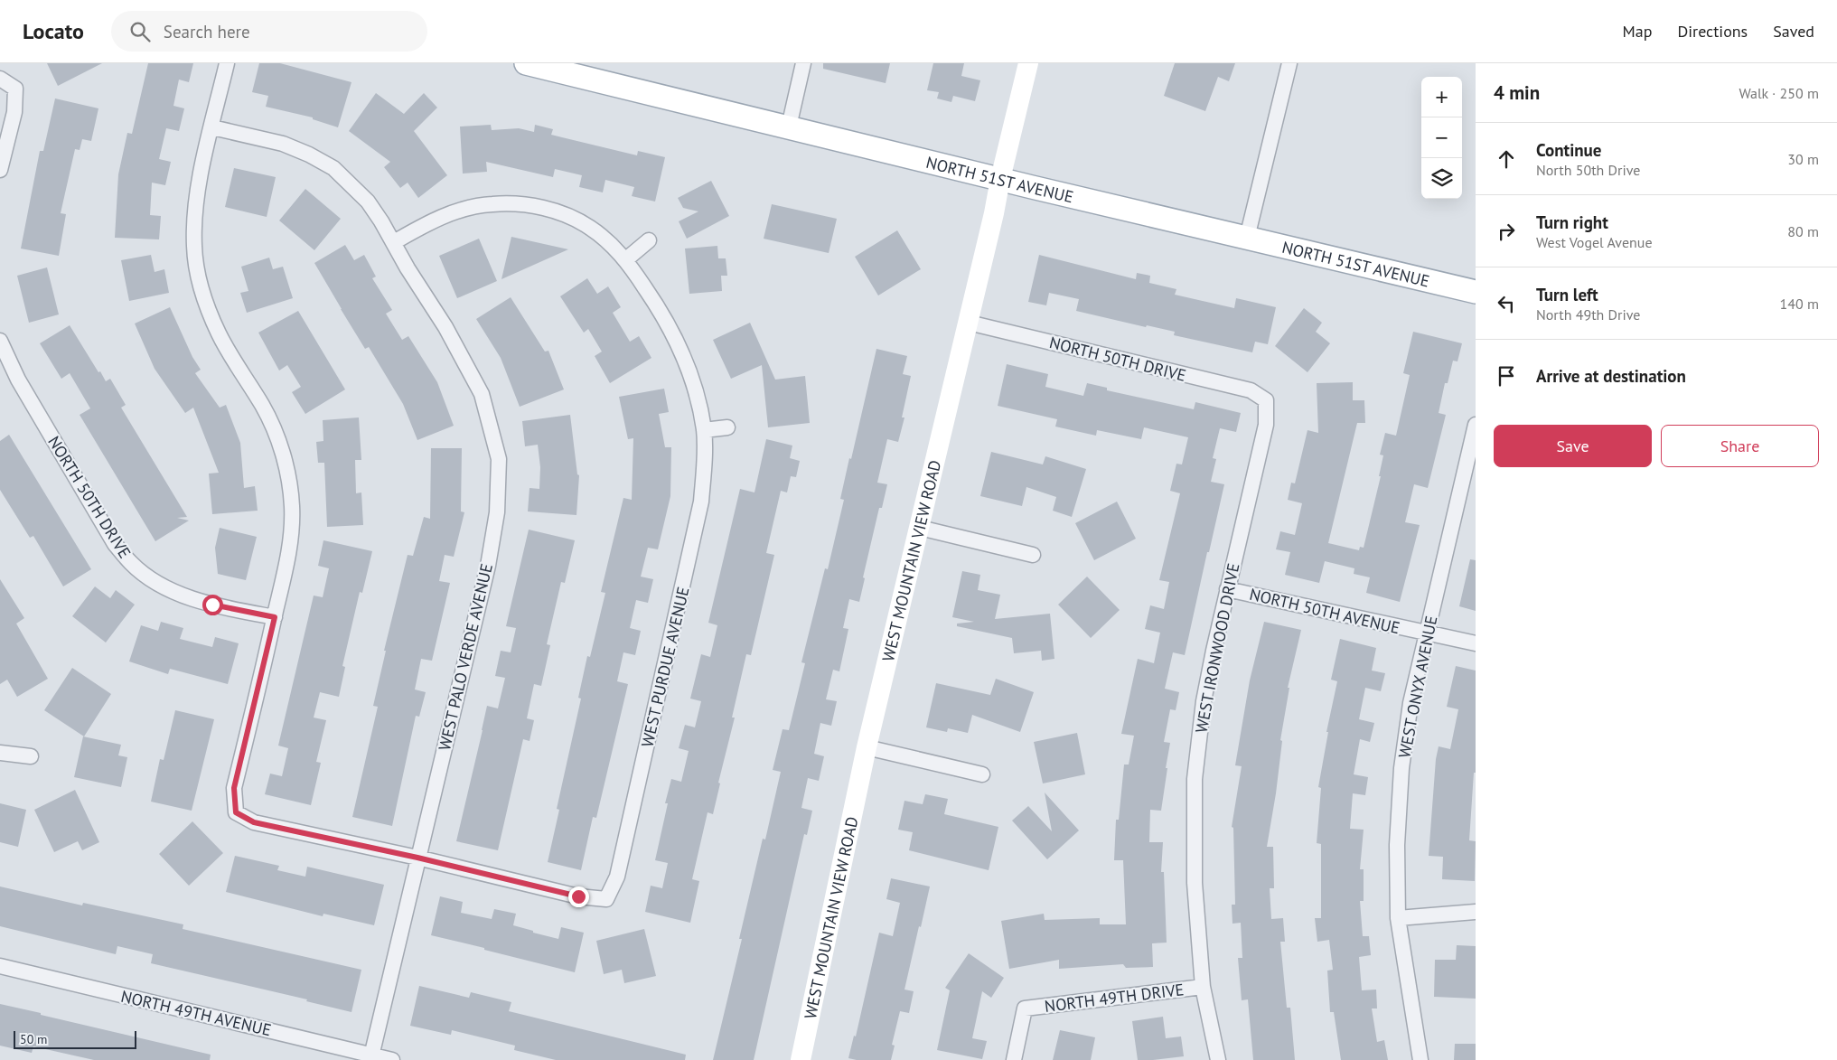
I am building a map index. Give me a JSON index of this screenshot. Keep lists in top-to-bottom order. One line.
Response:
{"streets":{"main road":["NORTH 51ST AVENUE"],"street":["NORTH 50TH DRIVE","WEST MOUNTAIN VIEW ROAD","NORTH 50TH AVENUE","WEST IRONWOOD DRIVE","WEST PALO VERDE AVENUE","WEST PURDUE AVENUE","WEST ONYX AVENUE","NORTH 49TH DRIVE","NORTH 49TH AVENUE"]},"crossings":[["NORTH 51ST AVENUE","WEST MOUNTAIN VIEW ROAD"],["NORTH 50TH DRIVE","WEST MOUNTAIN VIEW ROAD"],["NORTH 50TH DRIVE","WEST IRONWOOD DRIVE"],["NORTH 50TH AVENUE","WEST IRONWOOD DRIVE"],["NORTH 50TH AVENUE","WEST ONYX AVENUE"],["WEST IRONWOOD DRIVE","NORTH 49TH DRIVE"],["WEST PALO VERDE AVENUE","WEST PURDUE AVENUE"],["WEST PALO VERDE AVENUE","NORTH 49TH AVENUE"]],"scale_bar":"50 m","page":{"header":"Locato","search":"Search here","nav":["Map","Directions","Saved"],"heading":["4 min","Walk · 250 m"],"map_buttons":["+","−"],"list":[["Continue","North 50th Drive","30 m"],["Turn right","West Vogel Avenue","80 m"],["Turn left","North 49th Drive","140 m"],"Arrive at destination"],"buttons":["Save","Share"],"scale":"50 m"}}
